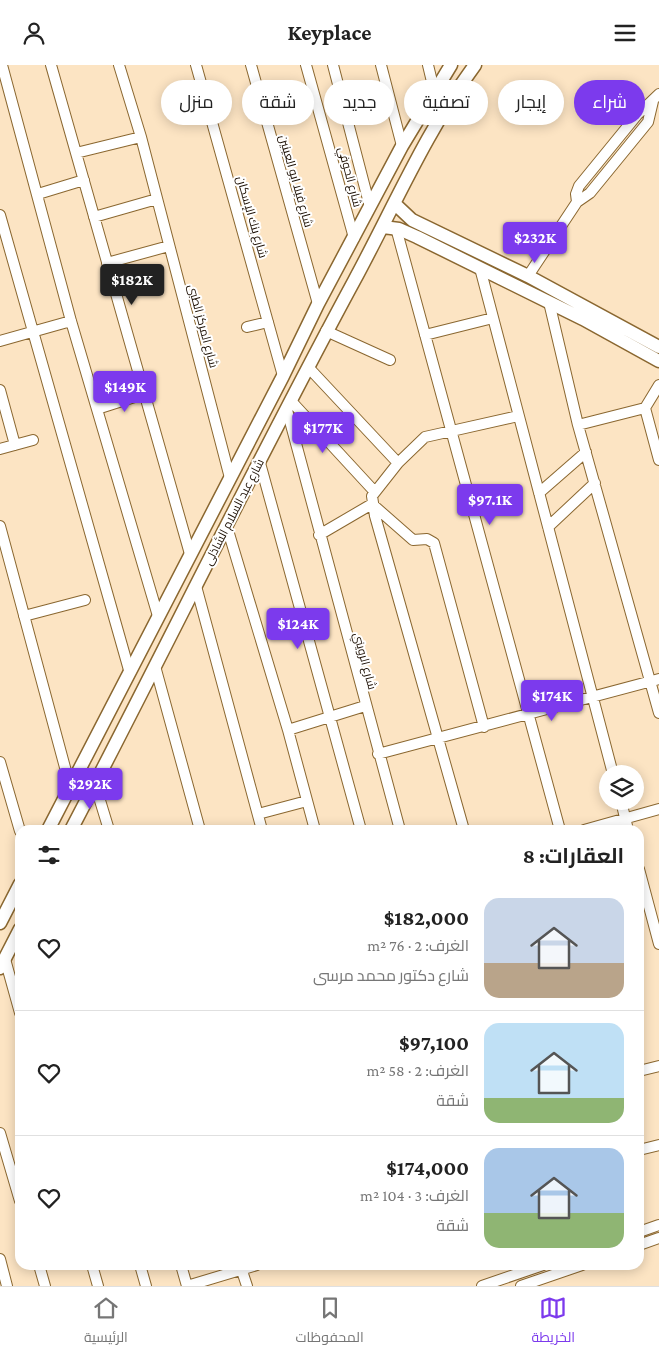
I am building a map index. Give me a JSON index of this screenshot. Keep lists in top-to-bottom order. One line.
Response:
{"streets":{"main road":["شارع عبد السلام الشاذلى"],"street":["شارع الحوفي","شارع فيلا ابو العينين","شارع بنك الإسكان","شارع المركز الطبى","شارع الرويني"]},"crossings":[["شارع الحوفي","شارع عبد السلام الشاذلى"],["شارع فيلا ابو العينين","شارع عبد السلام الشاذلى"],["شارع بنك الإسكان","شارع عبد السلام الشاذلى"],["شارع المركز الطبى","شارع عبد السلام الشاذلى"],["شارع عبد السلام الشاذلى","شارع الرويني"]],"page":{"header":"Keyplace","chip":["شراء","إيجار","تصفية","جديد","شقة","منزل"],"price":["$232K","$182K","$149K","$177K","$97.1K","$124K","$174K","$292K"],"heading":"العقارات: 8","list":[{"name":"$182,000","note":"الغرف: 2 · 76 m² · شارع دكتور محمد مرسى"},{"name":"$97,100","note":"الغرف: 2 · 58 m² · شقة"},{"name":"$174,000","note":"الغرف: 3 · 104 m² · شقة"}],"tabs":["الخريطة","المحفوظات","الرئيسية"]}}
